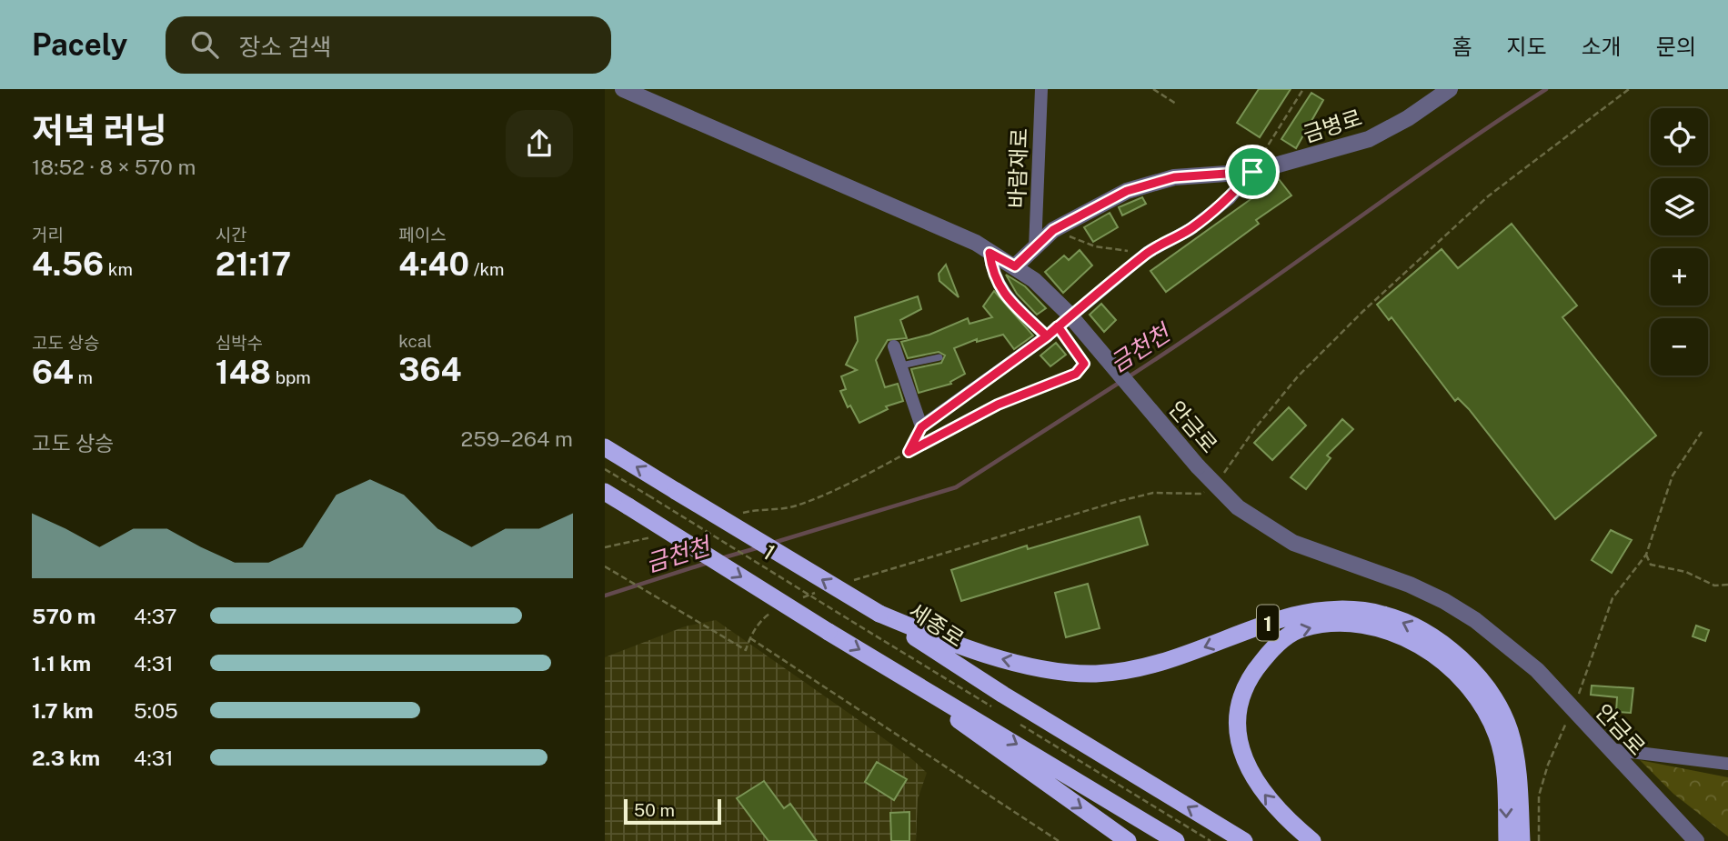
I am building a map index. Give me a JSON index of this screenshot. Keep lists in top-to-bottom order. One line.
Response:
{"streets":{"highway":["1","세종로"],"street":["금병로","바람재로","안금로"]},"crossings":[["금병로","바람재로"],["금병로","안금로"],["1","세종로"]],"water":["금천천"],"scale_bar":"50 m","page":{"header":"Pacely","search":"장소 검색","nav":["홈","지도","소개","문의"],"heading":["저녁 러닝","18:52 · 8 × 570 m"],"map_buttons":["+","−"],"stats":[["거리","4.56 km"],["시간","21:17"],["페이스","4:40 /km"],["고도 상승","64 m"],["심박수","148 bpm"],["kcal","364"]],"chart":["고도 상승","259–264 m"],"list":[{"name":"570 m","note":"4:37"},{"name":"1.1 km","note":"4:31"},{"name":"1.7 km","note":"5:05"},{"name":"2.3 km","note":"4:31"}],"scale":"50 m"}}
